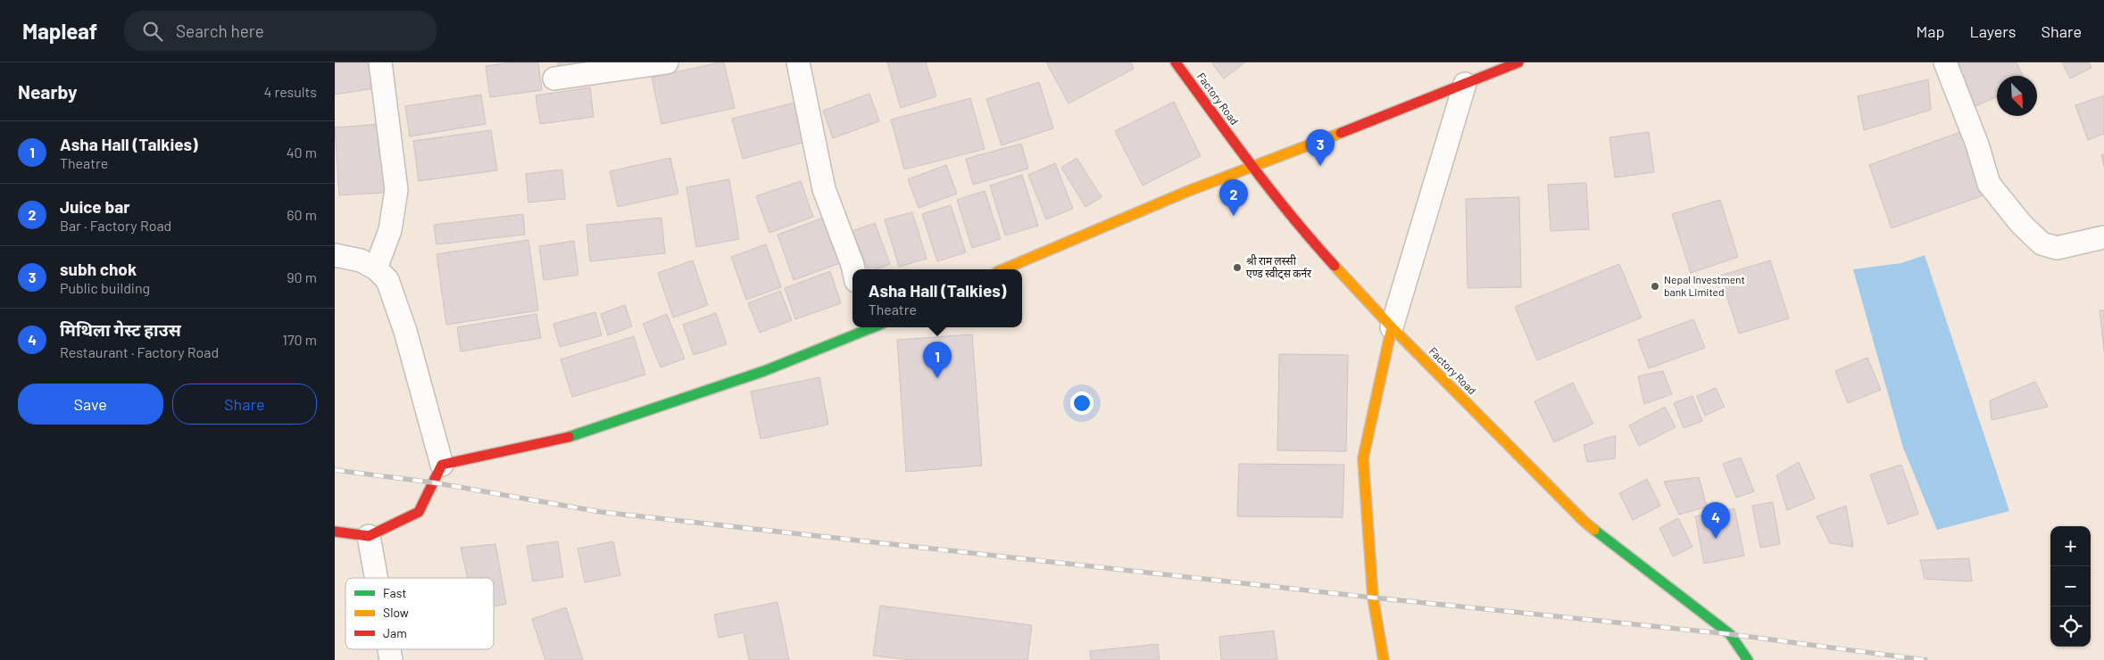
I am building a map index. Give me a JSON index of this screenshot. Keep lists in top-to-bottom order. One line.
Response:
{"streets":{"main road":["Factory Road"]},"places":["श्री राम लस्सी एण्ड स्वीट्स कर्नर","Nepal Investment bank Limited"],"legend":["Fast","Slow","Jam"],"north":"bottom right","page":{"header":"Mapleaf","search":"Search here","nav":["Map","Layers","Share"],"heading":["Nearby","4 results"],"list":[{"mark":"1","name":"Asha Hall (Talkies)","note":"Theatre","value":"40 m"},{"mark":"2","name":"Juice bar","note":"Bar · Factory Road","value":"60 m"},{"mark":"3","name":"subh chok","note":"Public building","value":"90 m"},{"mark":"4","name":"मिथिला गेस्ट हाउस","note":"Restaurant · Factory Road","value":"170 m"}],"pins":["3","2","1","4"],"popup":["Asha Hall (Talkies)","Theatre"],"buttons":["Save","Share"],"map_buttons":["+","−"]}}
